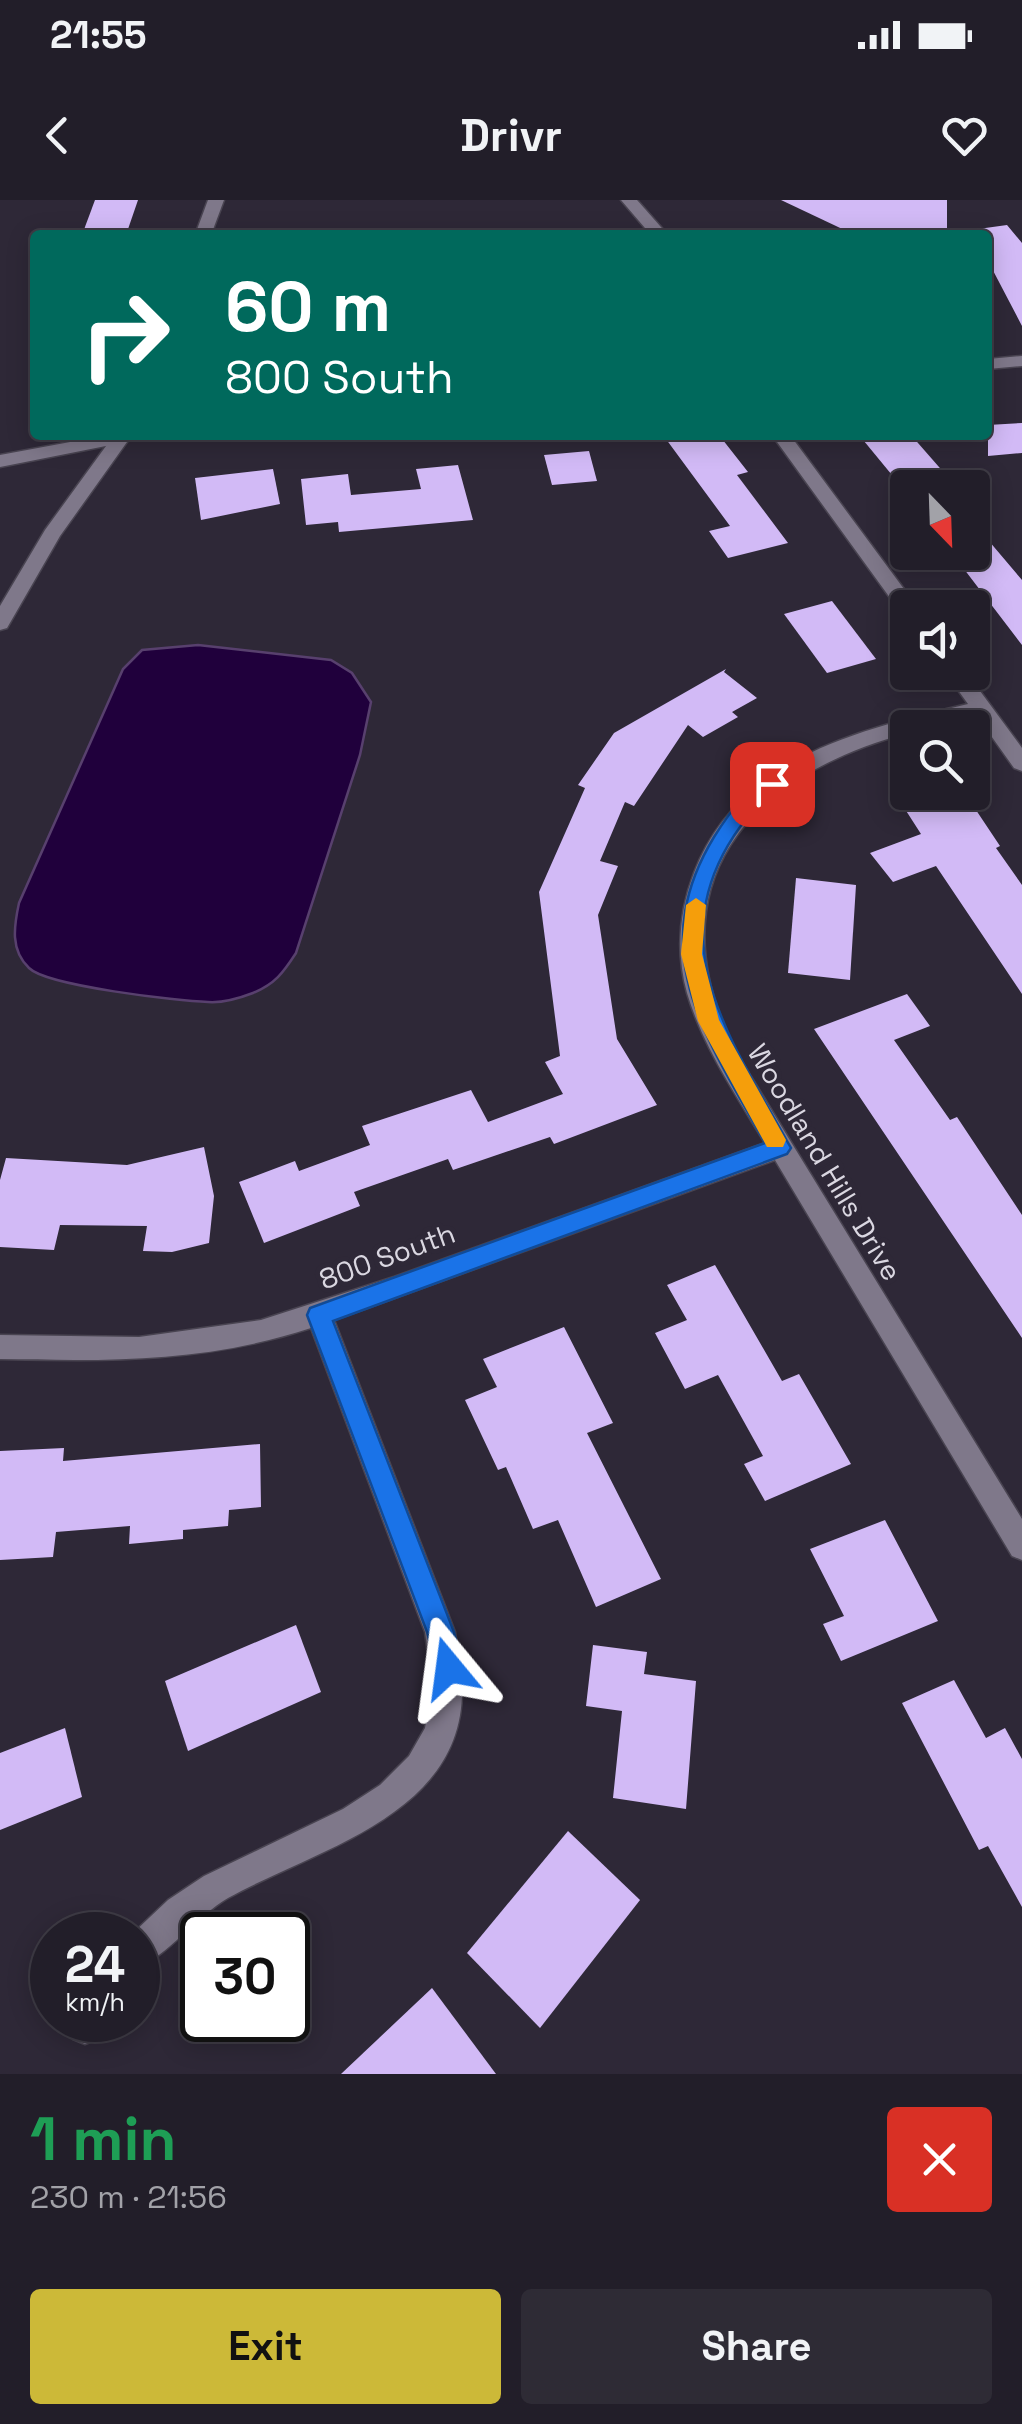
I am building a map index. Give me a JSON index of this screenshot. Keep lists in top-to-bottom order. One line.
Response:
{"streets":{"street":["Woodland Hills Drive","800 South"]},"crossings":[["Woodland Hills Drive","800 South"]],"north":"bottom right","page":{"status":"21:55","header":"Drivr","turn":["60 m","800 South"],"speed":"24 km/h","limit":"30","heading":["1 min","230 m · 21:56"],"buttons":["Exit","Share"]}}
